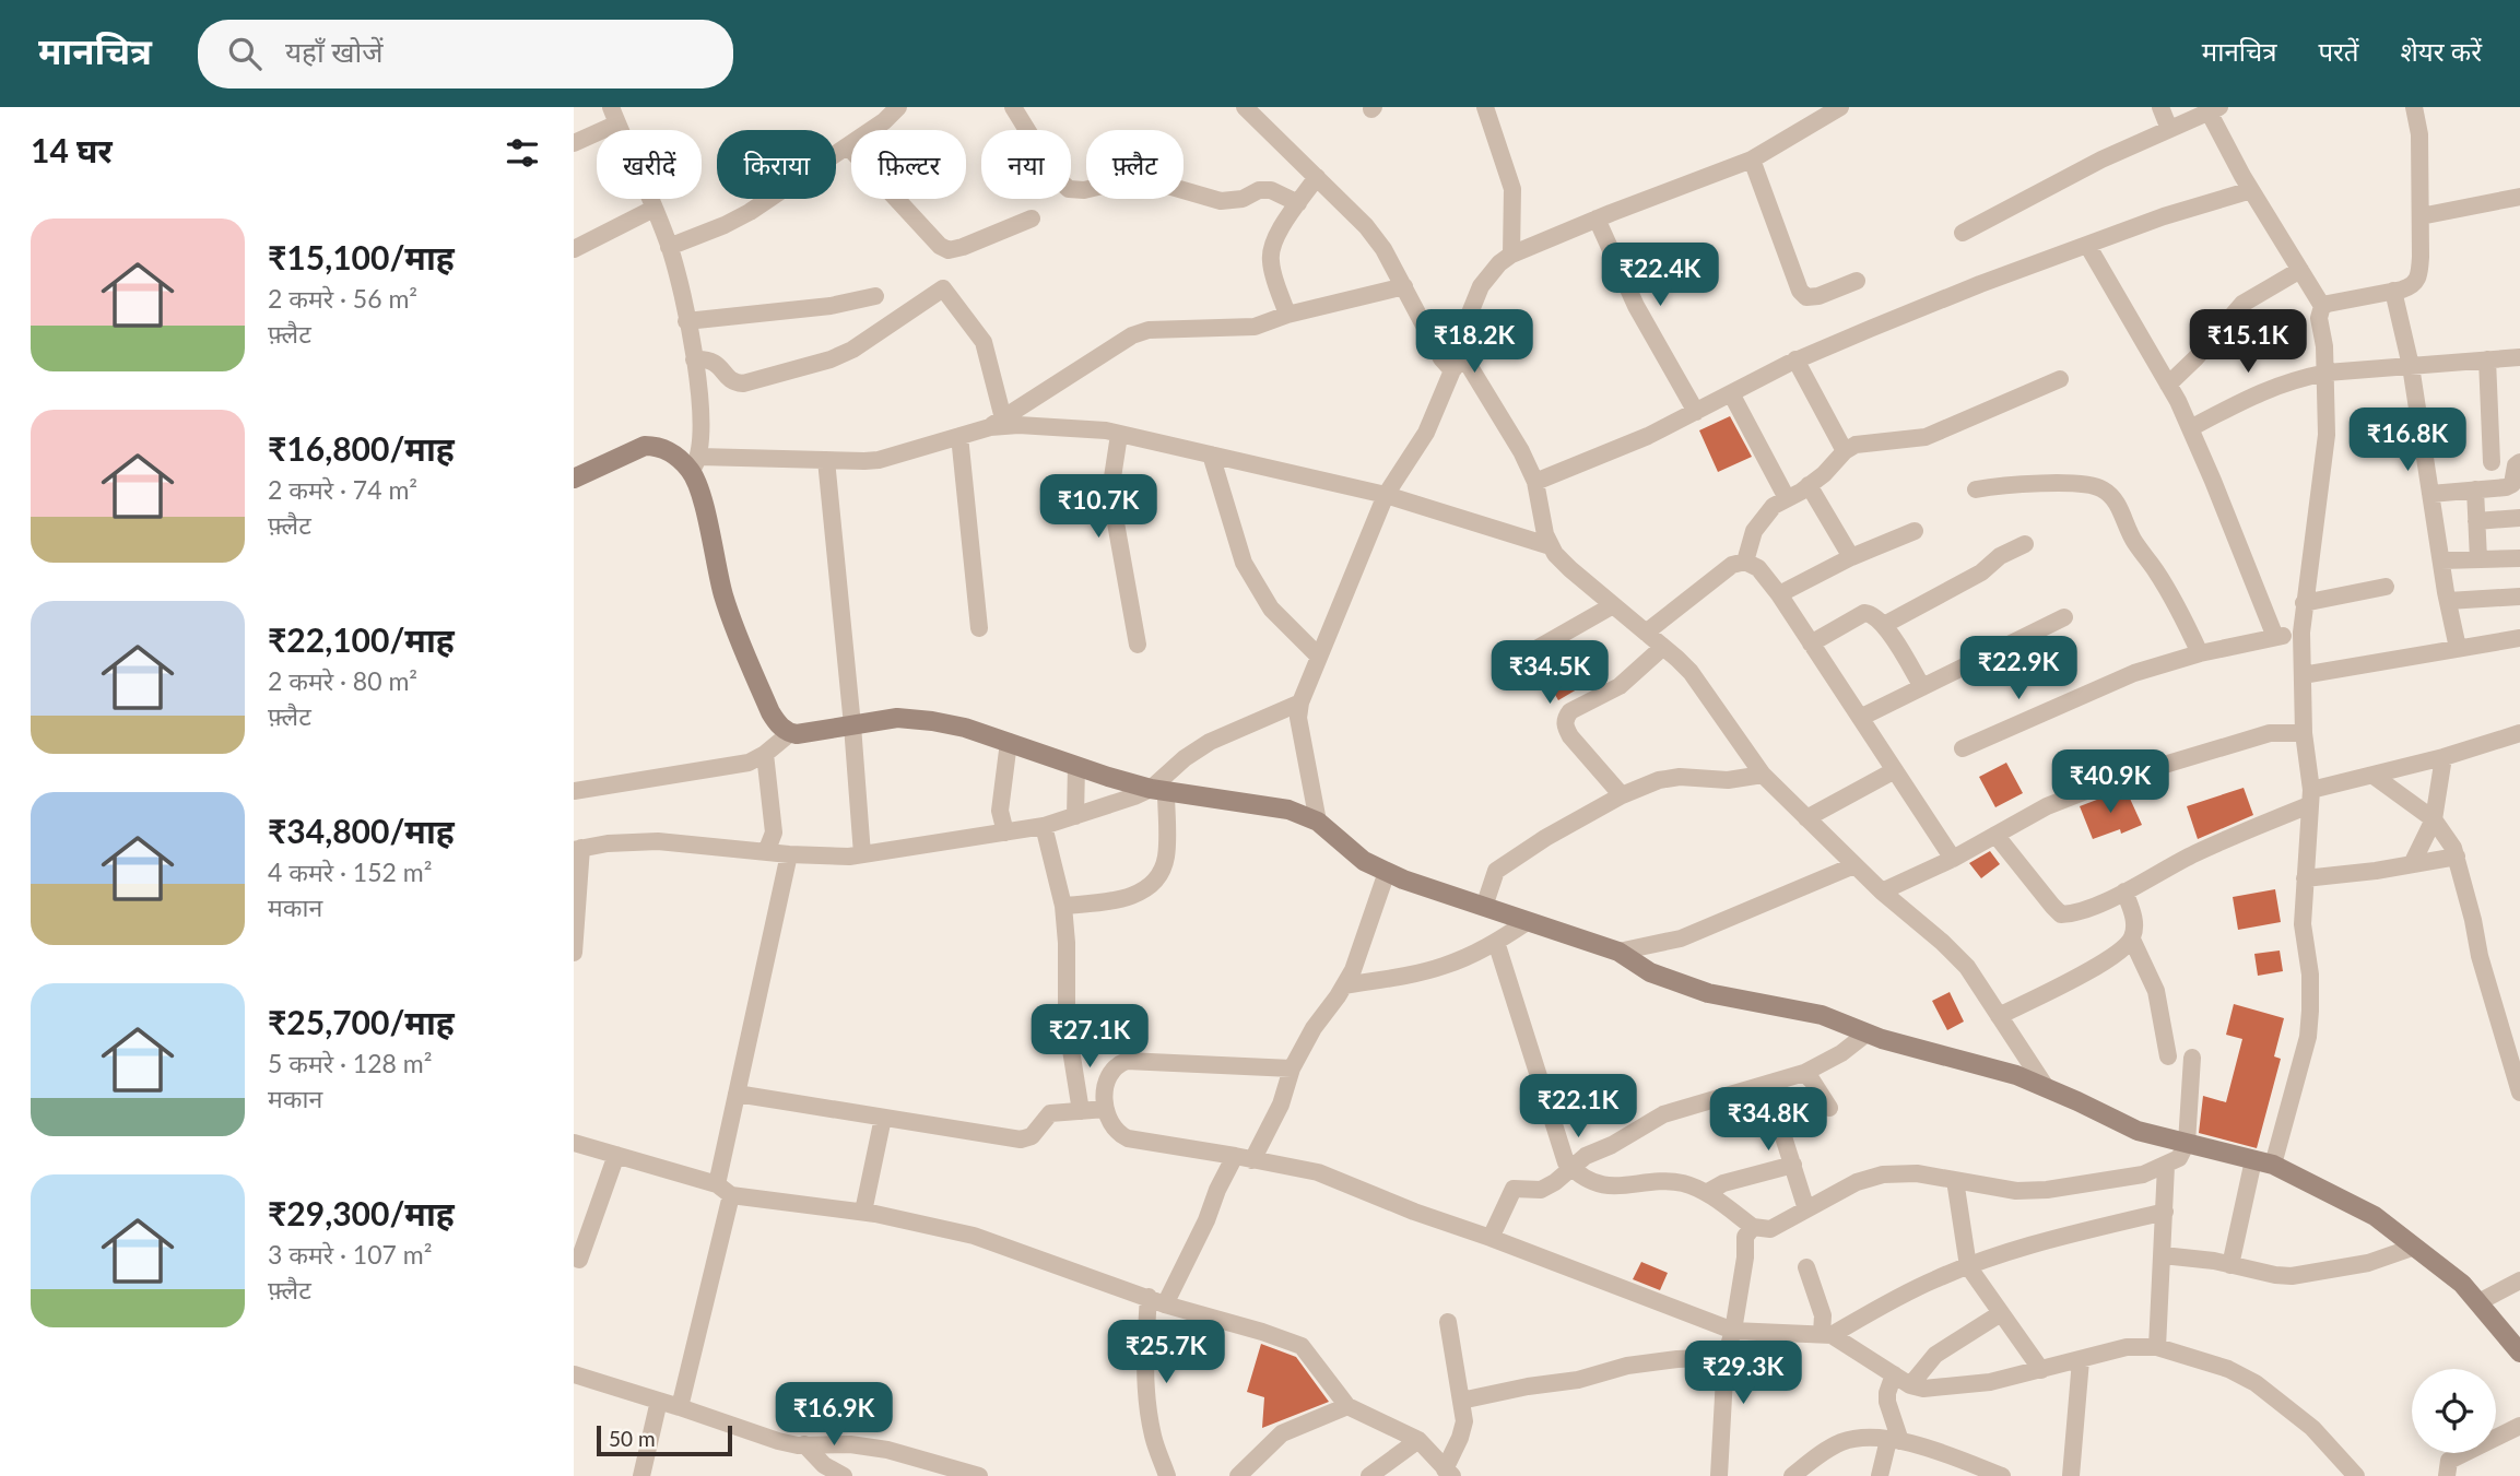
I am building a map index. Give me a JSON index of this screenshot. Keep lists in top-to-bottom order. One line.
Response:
{"scale_bar":"50 m","page":{"header":"मानचित्र","search":"यहाँ खोजें","nav":["मानचित्र","परतें","शेयर करें"],"heading":"14 घर","chip":["खरीदें","किराया","फ़िल्टर","नया","फ़्लैट"],"list":[{"name":"₹15,100/माह","note":"2 कमरे · 56 m² · फ़्लैट"},{"name":"₹16,800/माह","note":"2 कमरे · 74 m² · फ़्लैट"},{"name":"₹22,100/माह","note":"2 कमरे · 80 m² · फ़्लैट"},{"name":"₹34,800/माह","note":"4 कमरे · 152 m² · मकान"},{"name":"₹25,700/माह","note":"5 कमरे · 128 m² · मकान"},{"name":"₹29,300/माह","note":"3 कमरे · 107 m² · फ़्लैट"}],"price":["₹22.4K","₹18.2K","₹15.1K","₹16.8K","₹10.7K","₹22.9K","₹34.5K","₹40.9K","₹27.1K","₹22.1K","₹34.8K","₹25.7K","₹29.3K","₹16.9K"],"scale":"50 m"}}
